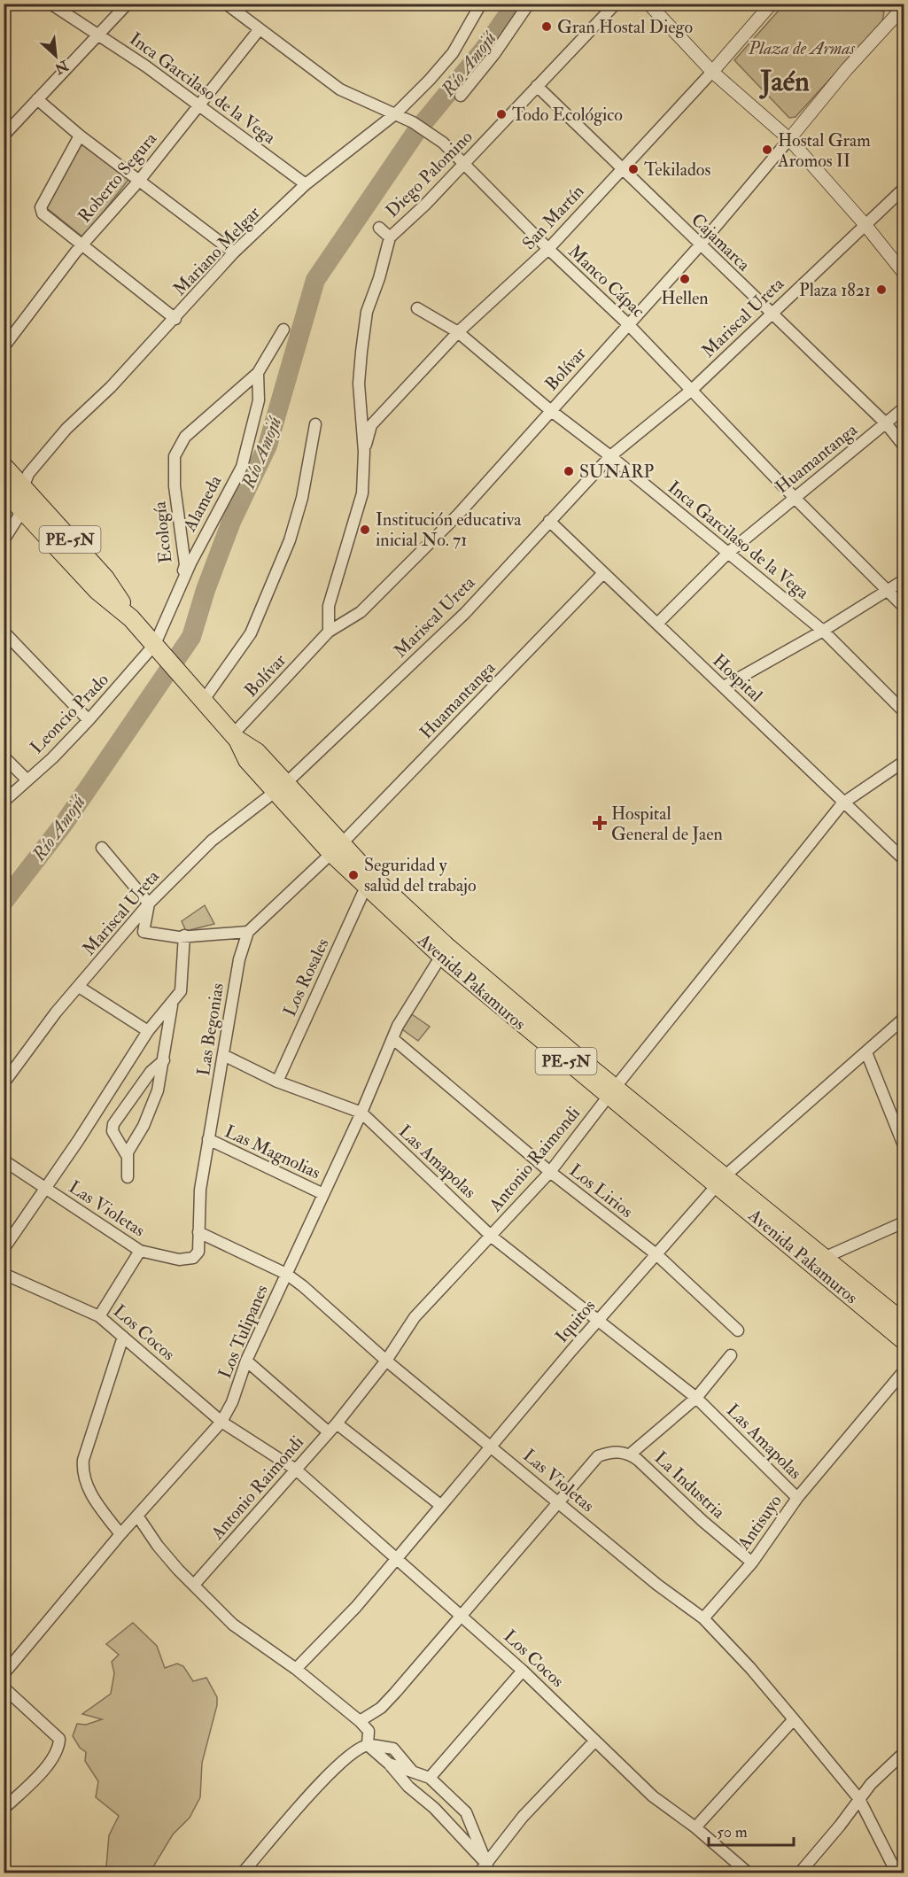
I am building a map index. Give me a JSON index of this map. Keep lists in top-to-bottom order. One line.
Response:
{"streets":{"highway":["PE-5N","Avenida Pakamuros"],"street":["Inca Garcilaso de la Vega","Diego Palomino","Roberto Segura","San Martín","Cajamarca","Mariano Melgar","Manco Cápac","Mariscal Ureta","Bolívar","Huamantanga","Alameda","Ecología","Hospital","Leoncio Prado","Los Rosales","Las Begonias","Las Magnolias","Antonio Raimondi","Las Amapolas","Los Lirios","Las Violetas","Iquitos","Los Tulipanes","Los Cocos","La Industria","Antisuyo"]},"crossings":[["Inca Garcilaso de la Vega","Roberto Segura"],["Inca Garcilaso de la Vega","San Martín"],["Inca Garcilaso de la Vega","Mariano Melgar"],["Inca Garcilaso de la Vega","Mariscal Ureta"],["Inca Garcilaso de la Vega","Bolívar"],["Inca Garcilaso de la Vega","Huamantanga"],["Diego Palomino","San Martín"],["Diego Palomino","Cajamarca"],["Diego Palomino","Manco Cápac"],["Diego Palomino","Bolívar"],["Roberto Segura","Manco Cápac"],["San Martín","Cajamarca"],["San Martín","Manco Cápac"],["Cajamarca","Mariscal Ureta"],["Cajamarca","Bolívar"],["Cajamarca","Huamantanga"],["Mariano Melgar","Manco Cápac"],["Mariano Melgar","PE-5N"],["Manco Cápac","Mariscal Ureta"],["Manco Cápac","Bolívar"],["Manco Cápac","Huamantanga"],["Mariscal Ureta","Hospital"],["Mariscal Ureta","Avenida Pakamuros"],["Bolívar","Avenida Pakamuros"],["Huamantanga","Hospital"],["Huamantanga","Avenida Pakamuros"],["Huamantanga","Las Begonias"],["Alameda","Ecología"],["Alameda","PE-5N"],["Alameda","Leoncio Prado"],["Alameda","Avenida Pakamuros"],["PE-5N","Leoncio Prado"],["PE-5N","Avenida Pakamuros"],["Hospital","Antonio Raimondi"],["Leoncio Prado","Avenida Pakamuros"],["Los Rosales","Avenida Pakamuros"],["Los Rosales","Las Amapolas"],["Avenida Pakamuros","Las Begonias"],["Avenida Pakamuros","Antonio Raimondi"],["Avenida Pakamuros","Iquitos"],["Avenida Pakamuros","Los Tulipanes"],["Las Begonias","Las Magnolias"],["Las Begonias","Las Amapolas"],["Las Begonias","Las Violetas"],["Las Magnolias","Los Tulipanes"],["Antonio Raimondi","Las Amapolas"],["Antonio Raimondi","Los Lirios"],["Antonio Raimondi","Las Violetas"],["Antonio Raimondi","Los Cocos"],["Las Amapolas","Iquitos"],["Las Amapolas","Los Tulipanes"],["Las Amapolas","Antisuyo"],["Los Lirios","Iquitos"],["Los Lirios","Los Tulipanes"],["Las Violetas","Iquitos"],["Las Violetas","Los Tulipanes"],["Las Violetas","La Industria"],["Las Violetas","Antisuyo"],["Iquitos","Los Cocos"],["Los Tulipanes","Los Cocos"],["La Industria","Antisuyo"]],"districts":["Jaén"],"water":["Río Amojú"],"parks":["Plaza de Armas"],"places":{"other":["Gran Hostal Diego","Todo Ecológico","Hostal Gram Aromos II","Tekilados","Hellen","Plaza 1821","SUNARP","Institución educativa inicial No. 71","Seguridad y salud del trabajo"],"health":["Hospital General de Jaen"]},"scale_bar":"50 m","north":"bottom right"}
